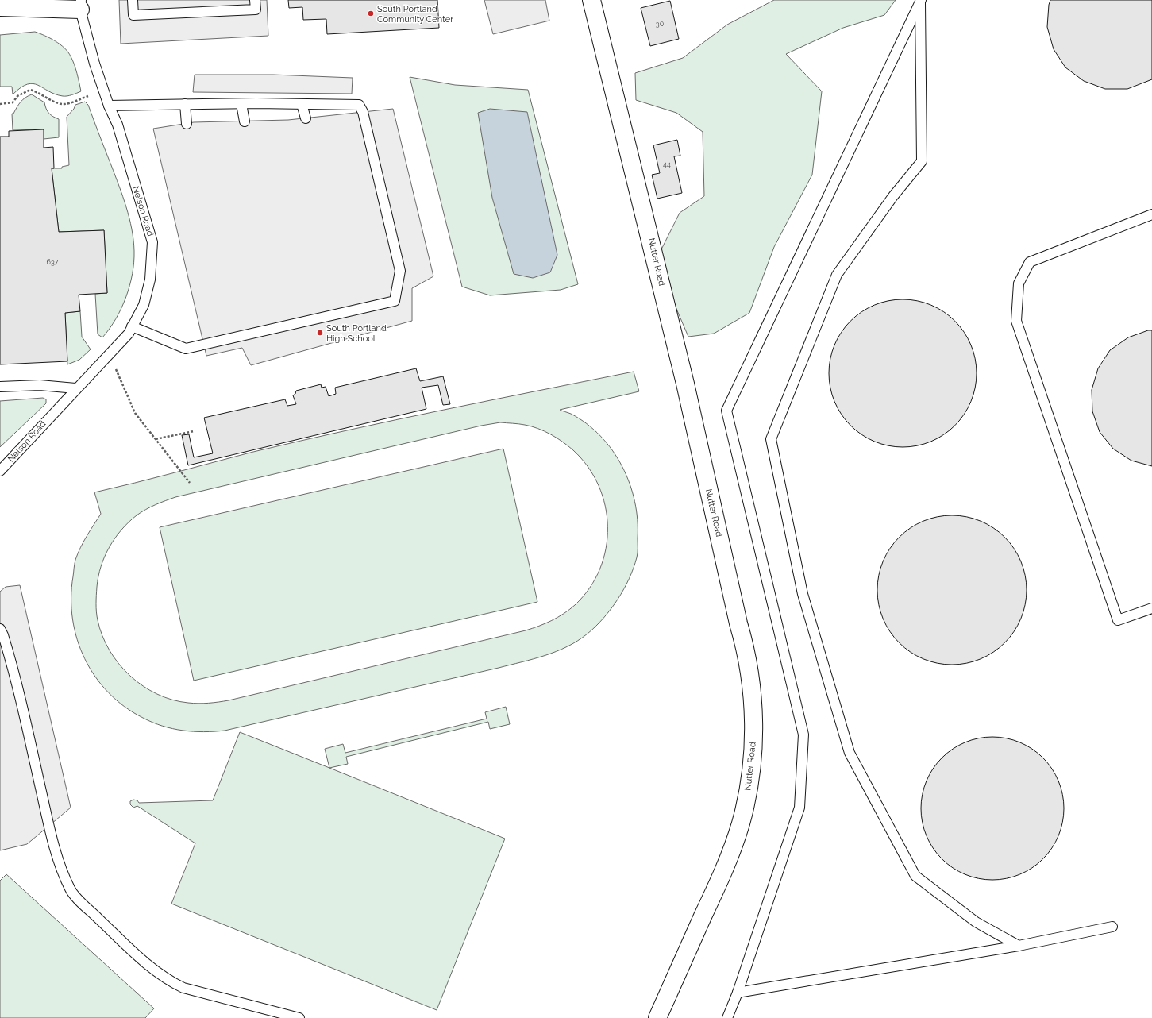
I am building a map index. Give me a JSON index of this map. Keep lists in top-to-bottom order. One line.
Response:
{"streets":{"street":["Nutter Road"],"lane":["Nelson Road"]},"places":["South Portland Community Center","South Portland High School"],"house_numbers":["30","44","637"]}
